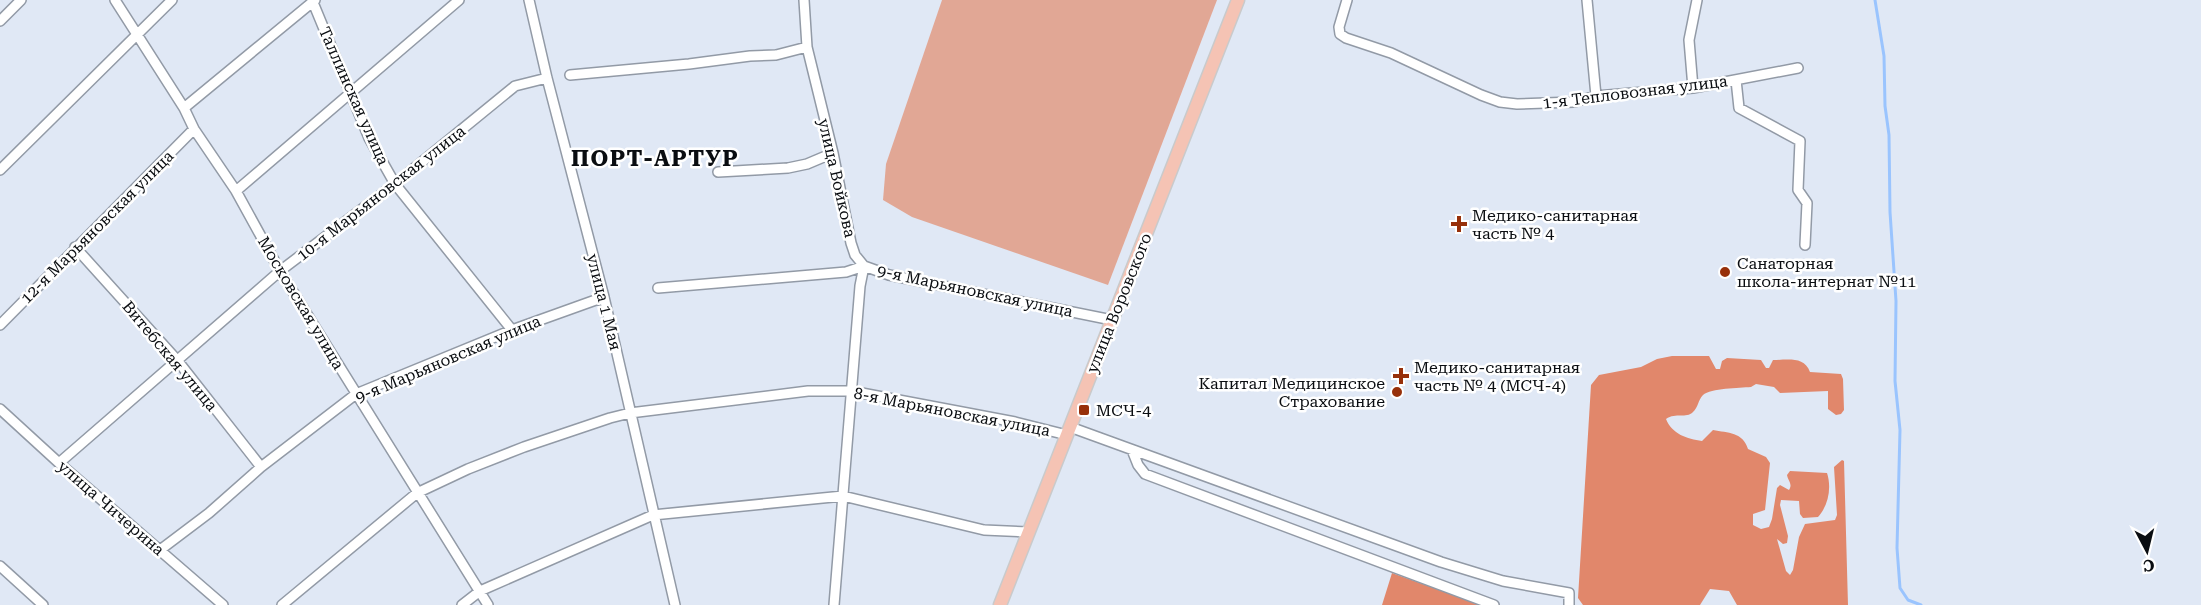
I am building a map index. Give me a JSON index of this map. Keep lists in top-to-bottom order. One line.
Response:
{"streets":{"main road":["улица Воровского"],"street":["1-я Тепловозная улица","Таллинская улица","улица Войкова","10-я Марьяновская улица","12-я Марьяновская улица","9-я Марьяновская улица","улица 1 Мая","Московская улица","Витебская улица","8-я Марьяновская улица","улица Чичерина"]},"crossings":[["Таллинская улица","10-я Марьяновская улица"],["Таллинская улица","9-я Марьяновская улица"],["улица Войкова","9-я Марьяновская улица"],["10-я Марьяновская улица","улица 1 Мая"],["10-я Марьяновская улица","Московская улица"],["10-я Марьяновская улица","Витебская улица"],["10-я Марьяновская улица","улица Чичерина"],["12-я Марьяновская улица","Московская улица"],["12-я Марьяновская улица","Витебская улица"],["9-я Марьяновская улица","улица 1 Мая"],["9-я Марьяновская улица","Московская улица"],["9-я Марьяновская улица","улица Воровского"],["9-я Марьяновская улица","Витебская улица"],["9-я Марьяновская улица","улица Чичерина"],["улица 1 Мая","8-я Марьяновская улица"],["Московская улица","8-я Марьяновская улица"],["улица Воровского","8-я Марьяновская улица"]],"districts":["ПОРТ-АРТУР"],"places":{"health":["Медико-санитарная часть № 4","Медико-санитарная часть № 4 (МСЧ-4)"],"other":["Санаторная школа-интернат №11","Капитал Медицинское Страхование"],"transit":["МСЧ-4"]},"north":"bottom"}
